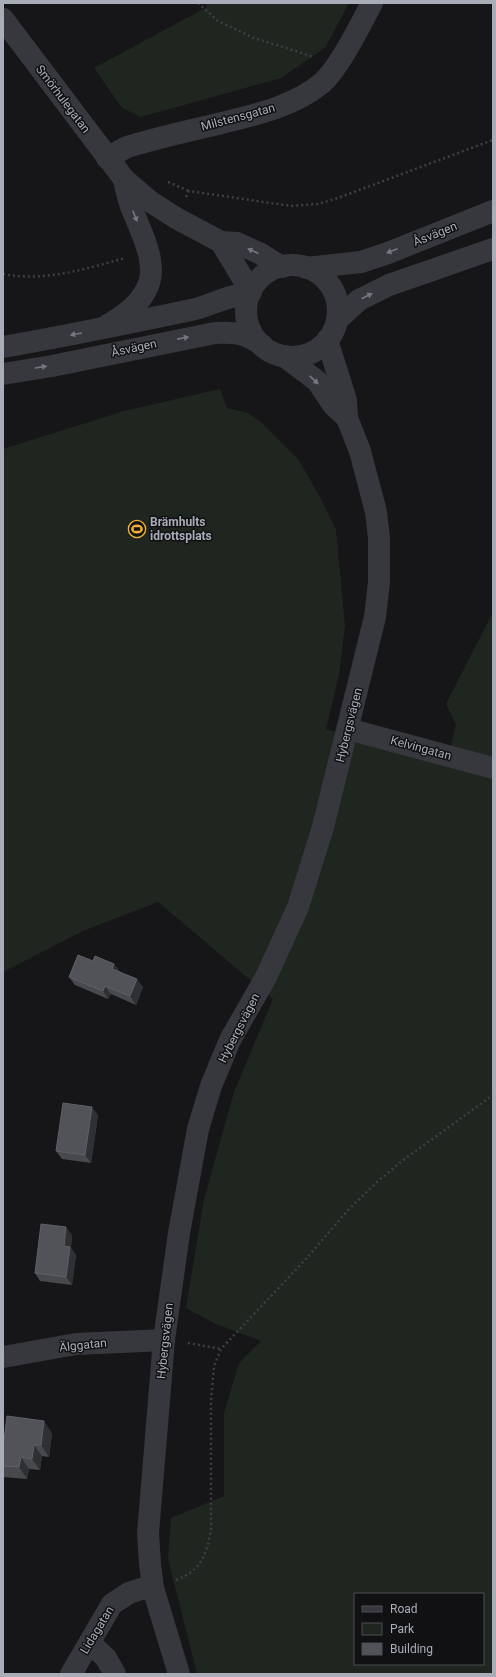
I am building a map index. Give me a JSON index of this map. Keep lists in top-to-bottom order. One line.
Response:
{"streets":{"street":["Smörhulegatan","Milstensgatan","Åsvägen","Hybergsvägen","Kelvingatan","Älggatan","Lidagatan"]},"crossings":[["Smörhulegatan","Milstensgatan"],["Smörhulegatan","Åsvägen"],["Smörhulegatan","Hybergsvägen"],["Åsvägen","Hybergsvägen"],["Hybergsvägen","Kelvingatan"],["Hybergsvägen","Älggatan"],["Hybergsvägen","Lidagatan"]],"places":{"sports":["Brämhults idrottsplats"]},"legend":["Road","Park","Building"]}
